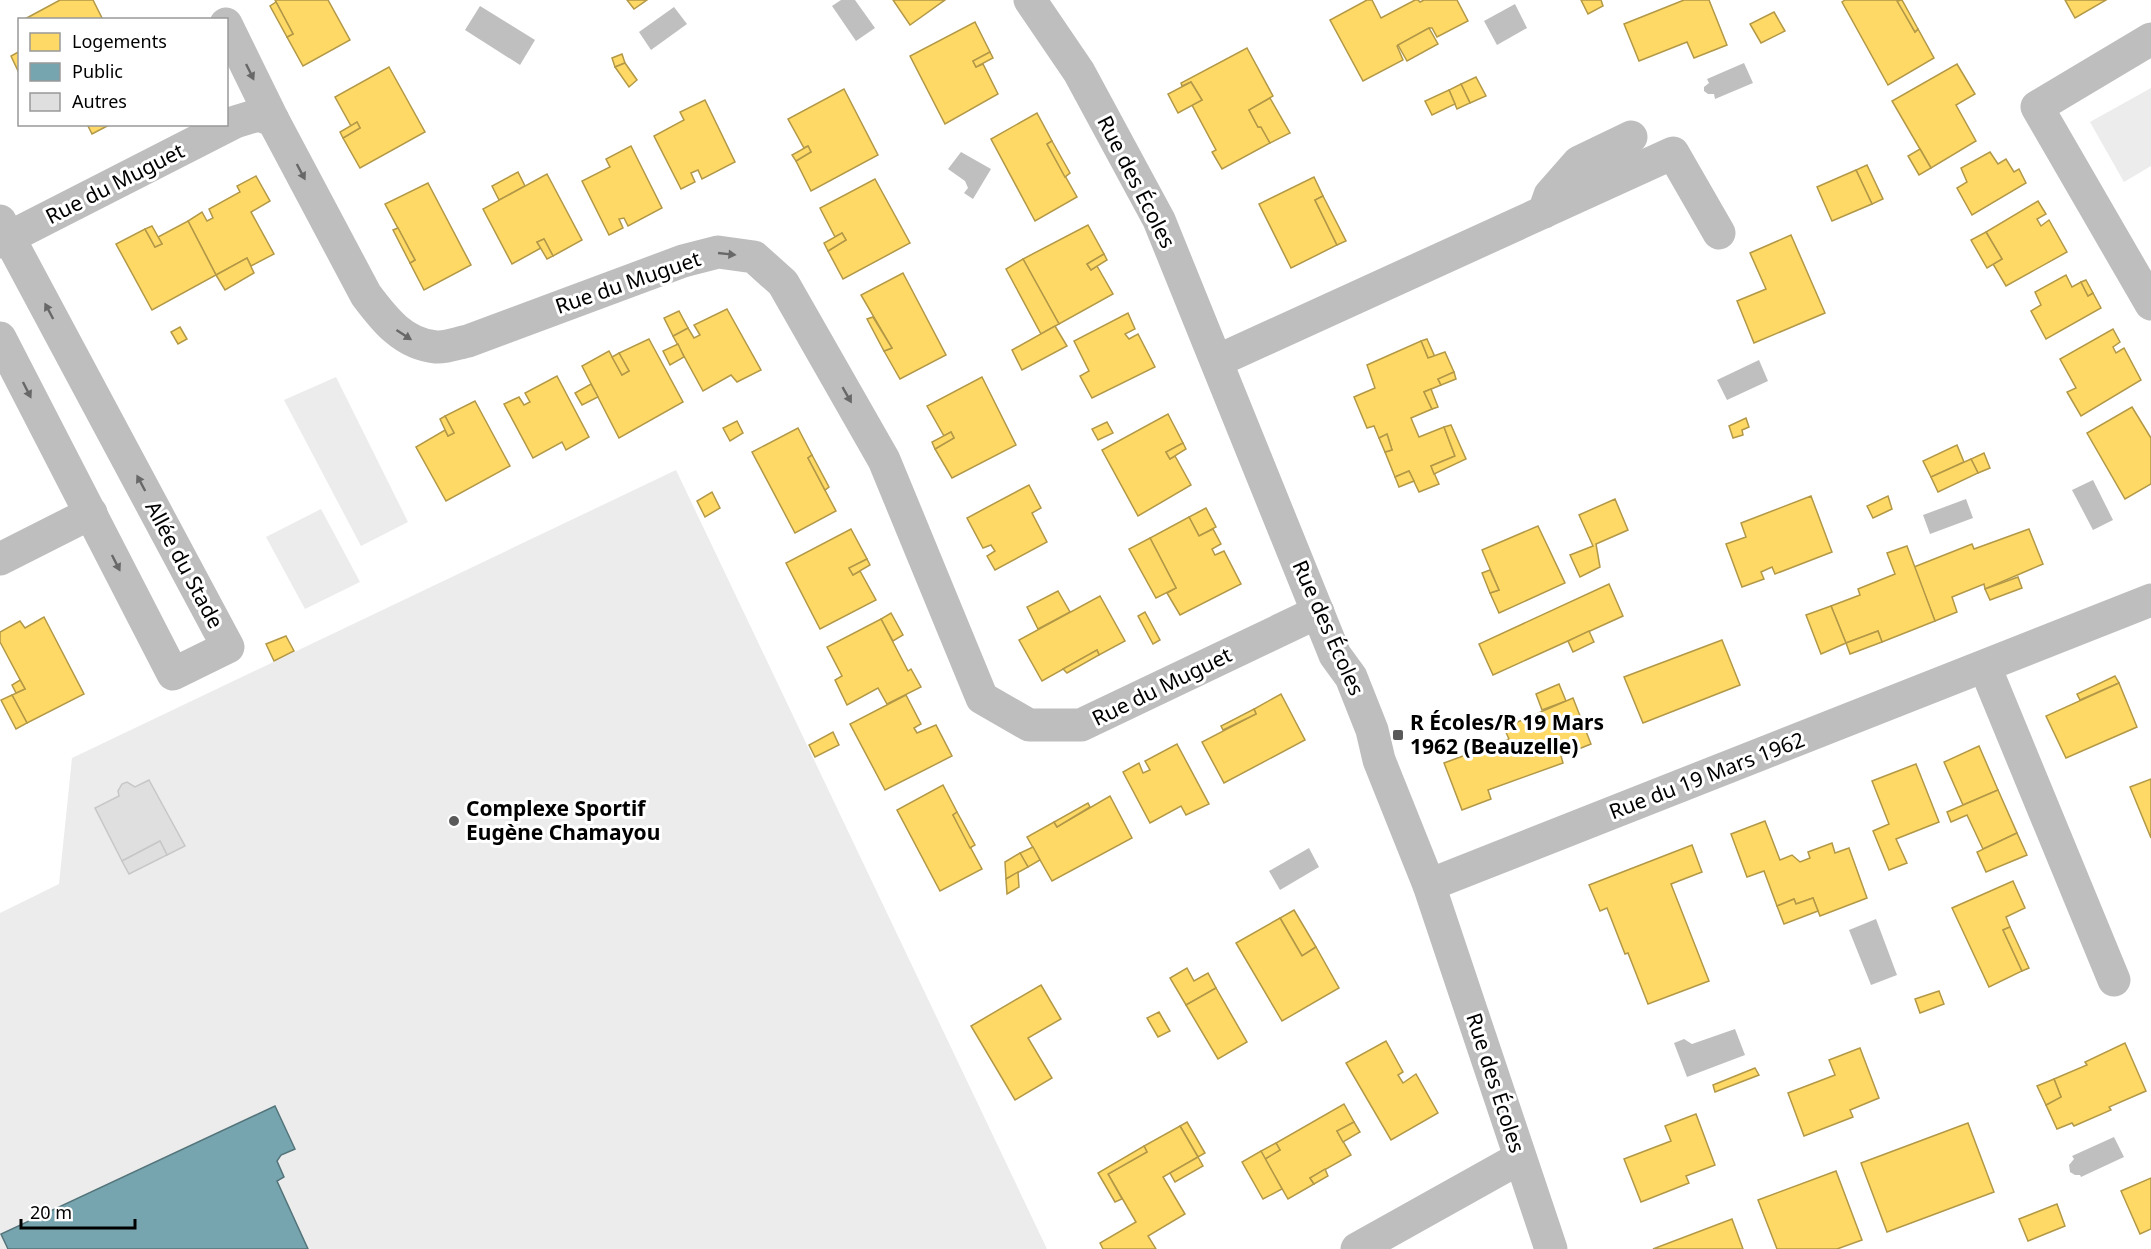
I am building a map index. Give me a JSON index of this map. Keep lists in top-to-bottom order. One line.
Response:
{"streets":{"street":["Rue des Écoles","Rue du Muguet","Allée du Stade","Rue du 19 Mars 1962"]},"crossings":[["Rue des Écoles","Rue du Muguet"],["Rue des Écoles","Rue du 19 Mars 1962"],["Rue du Muguet","Allée du Stade"]],"places":{"transit":["R Écoles/R 19 Mars 1962 (Beauzelle)"],"other":["Complexe Sportif Eugène Chamayou"]},"legend":["Logements","Public","Autres"],"scale_bar":"20 m"}
